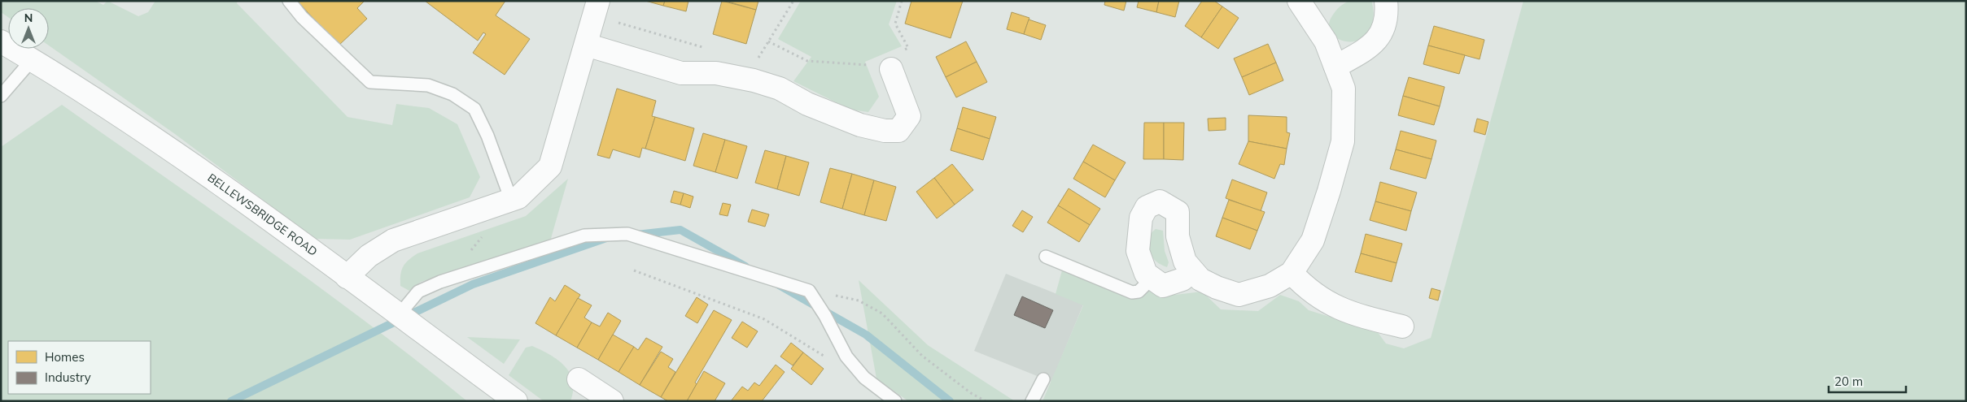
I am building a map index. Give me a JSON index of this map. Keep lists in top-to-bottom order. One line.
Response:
{"streets":{"street":["BELLEWSBRIDGE ROAD"]},"legend":["Homes","Industry"],"scale_bar":"20 m","north":"top"}
